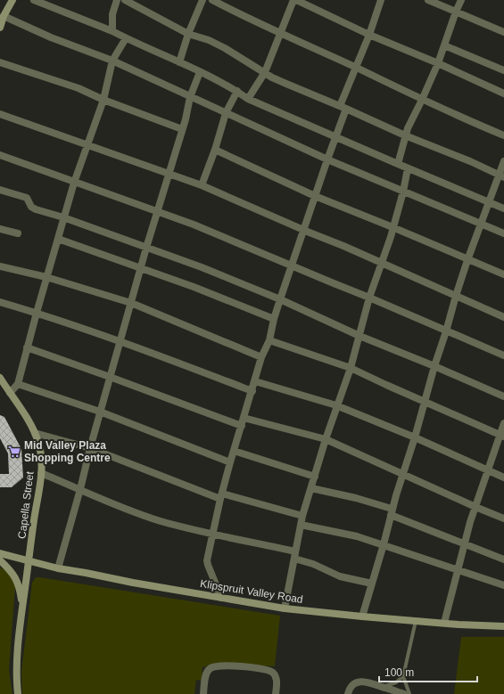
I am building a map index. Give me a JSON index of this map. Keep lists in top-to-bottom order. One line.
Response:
{"streets":{"main road":["Capella Street","Klipspruit Valley Road"]},"crossings":[["Capella Street","Klipspruit Valley Road"]],"places":{"supermarket":["Mid Valley Plaza Shopping Centre"]},"scale_bar":"100 m"}
